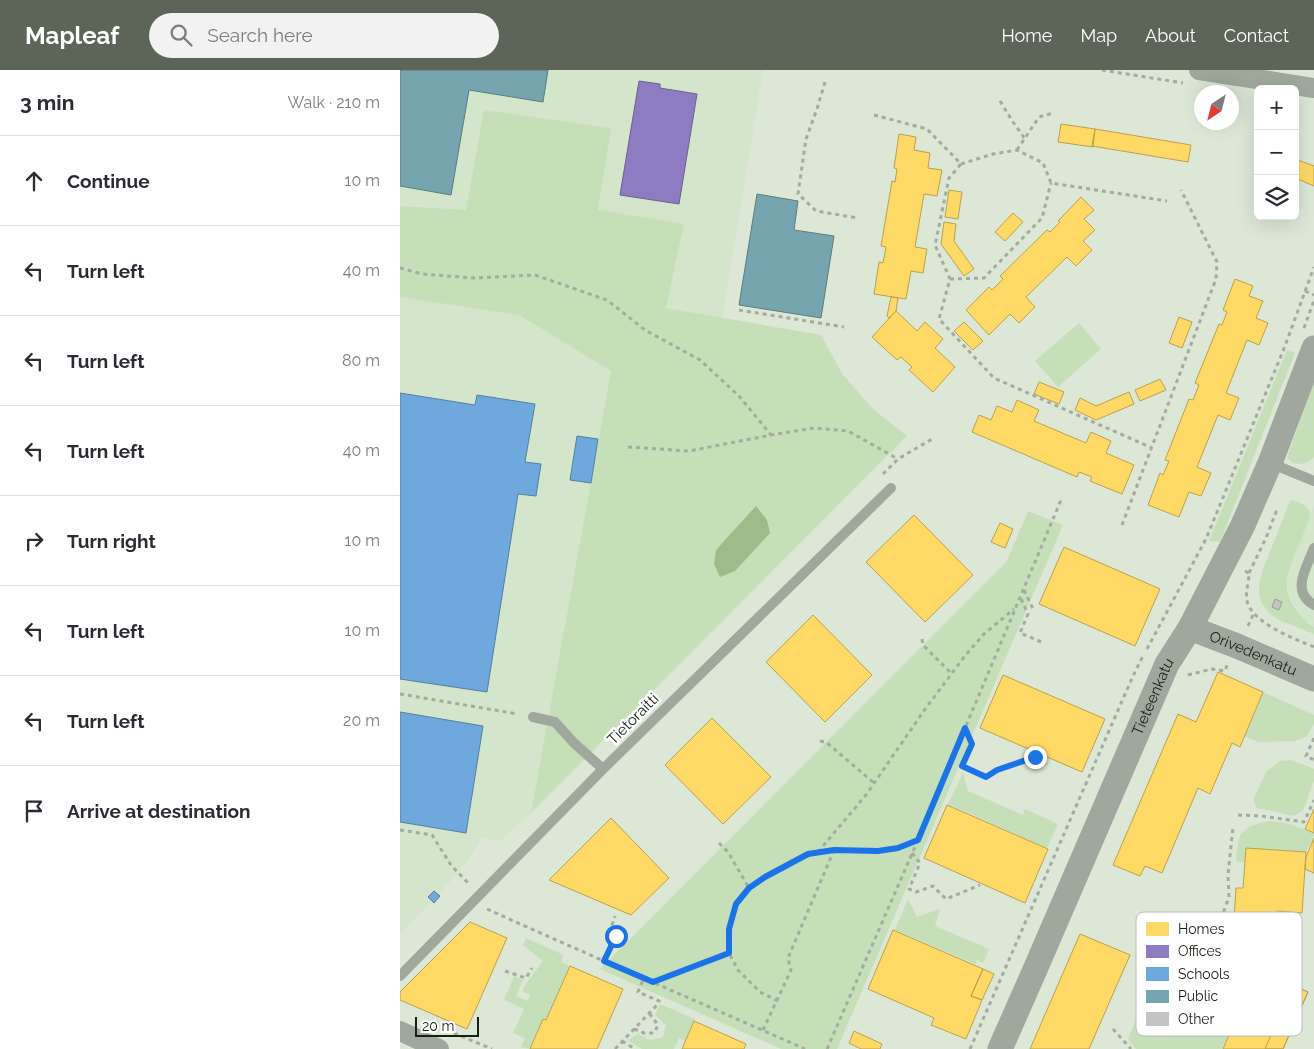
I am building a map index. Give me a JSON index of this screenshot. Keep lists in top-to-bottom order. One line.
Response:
{"streets":{"street":["Orivedenkatu","Tieteenkatu"],"lane":["Tietoraitti"]},"crossings":[["Orivedenkatu","Tieteenkatu"]],"legend":["Homes","Offices","Schools","Public","Other"],"scale_bar":"20 m","north":"bottom left","page":{"header":"Mapleaf","search":"Search here","nav":["Home","Map","About","Contact"],"heading":["3 min","Walk · 210 m"],"map_buttons":["+","−"],"list":[["Continue","10 m"],["Turn left","40 m"],["Turn left","80 m"],["Turn left","40 m"],["Turn right","10 m"],["Turn left","10 m"],["Turn left","20 m"],"Arrive at destination"],"scale":"20 m"}}
